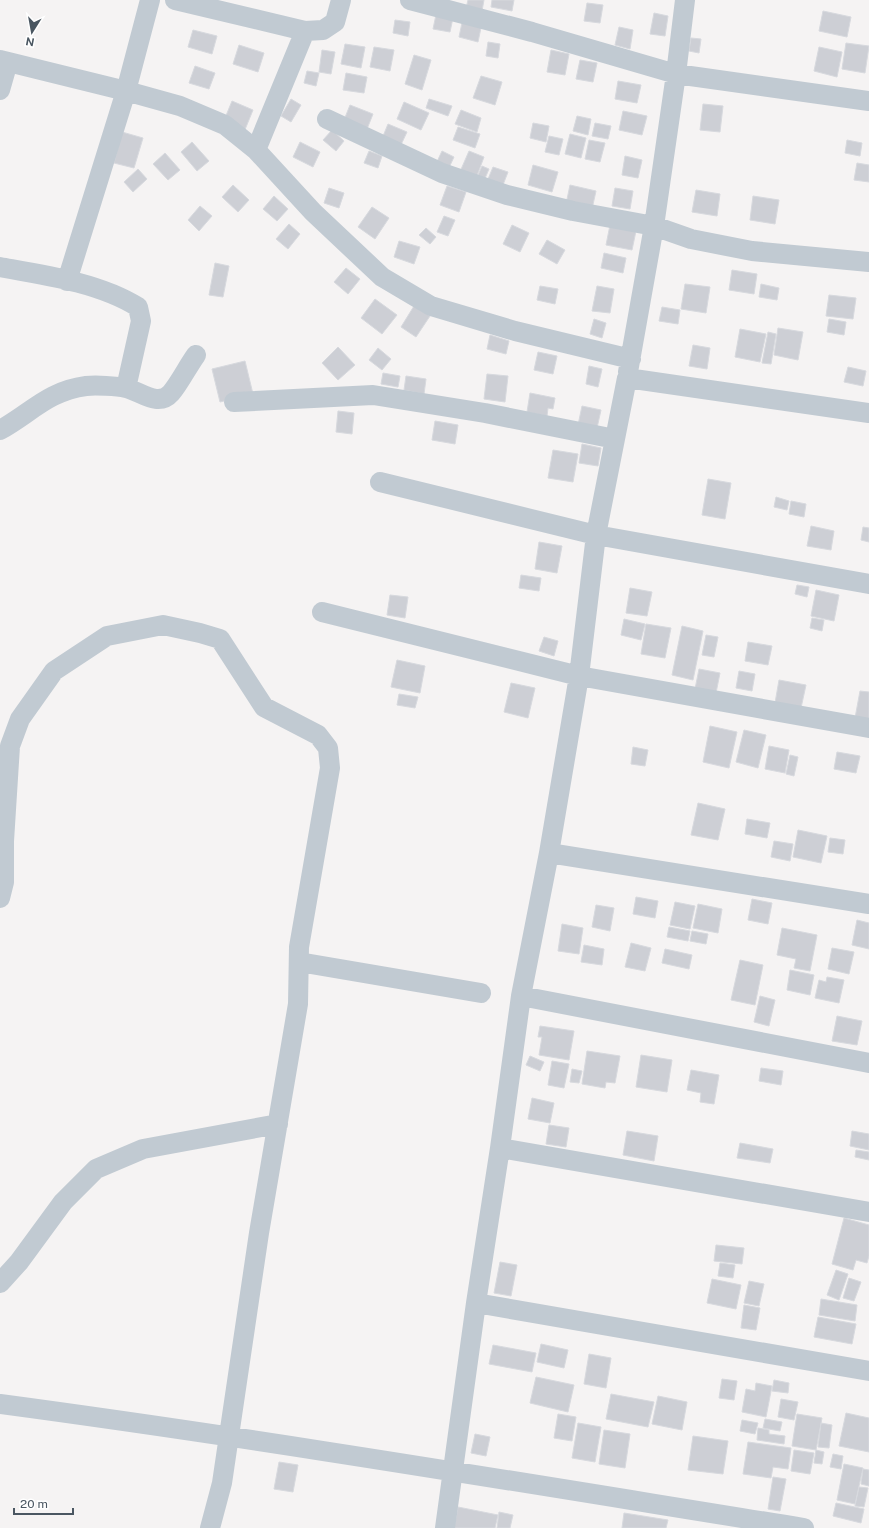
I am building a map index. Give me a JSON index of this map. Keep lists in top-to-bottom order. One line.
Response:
{"scale_bar":"20 m","north":"bottom"}
